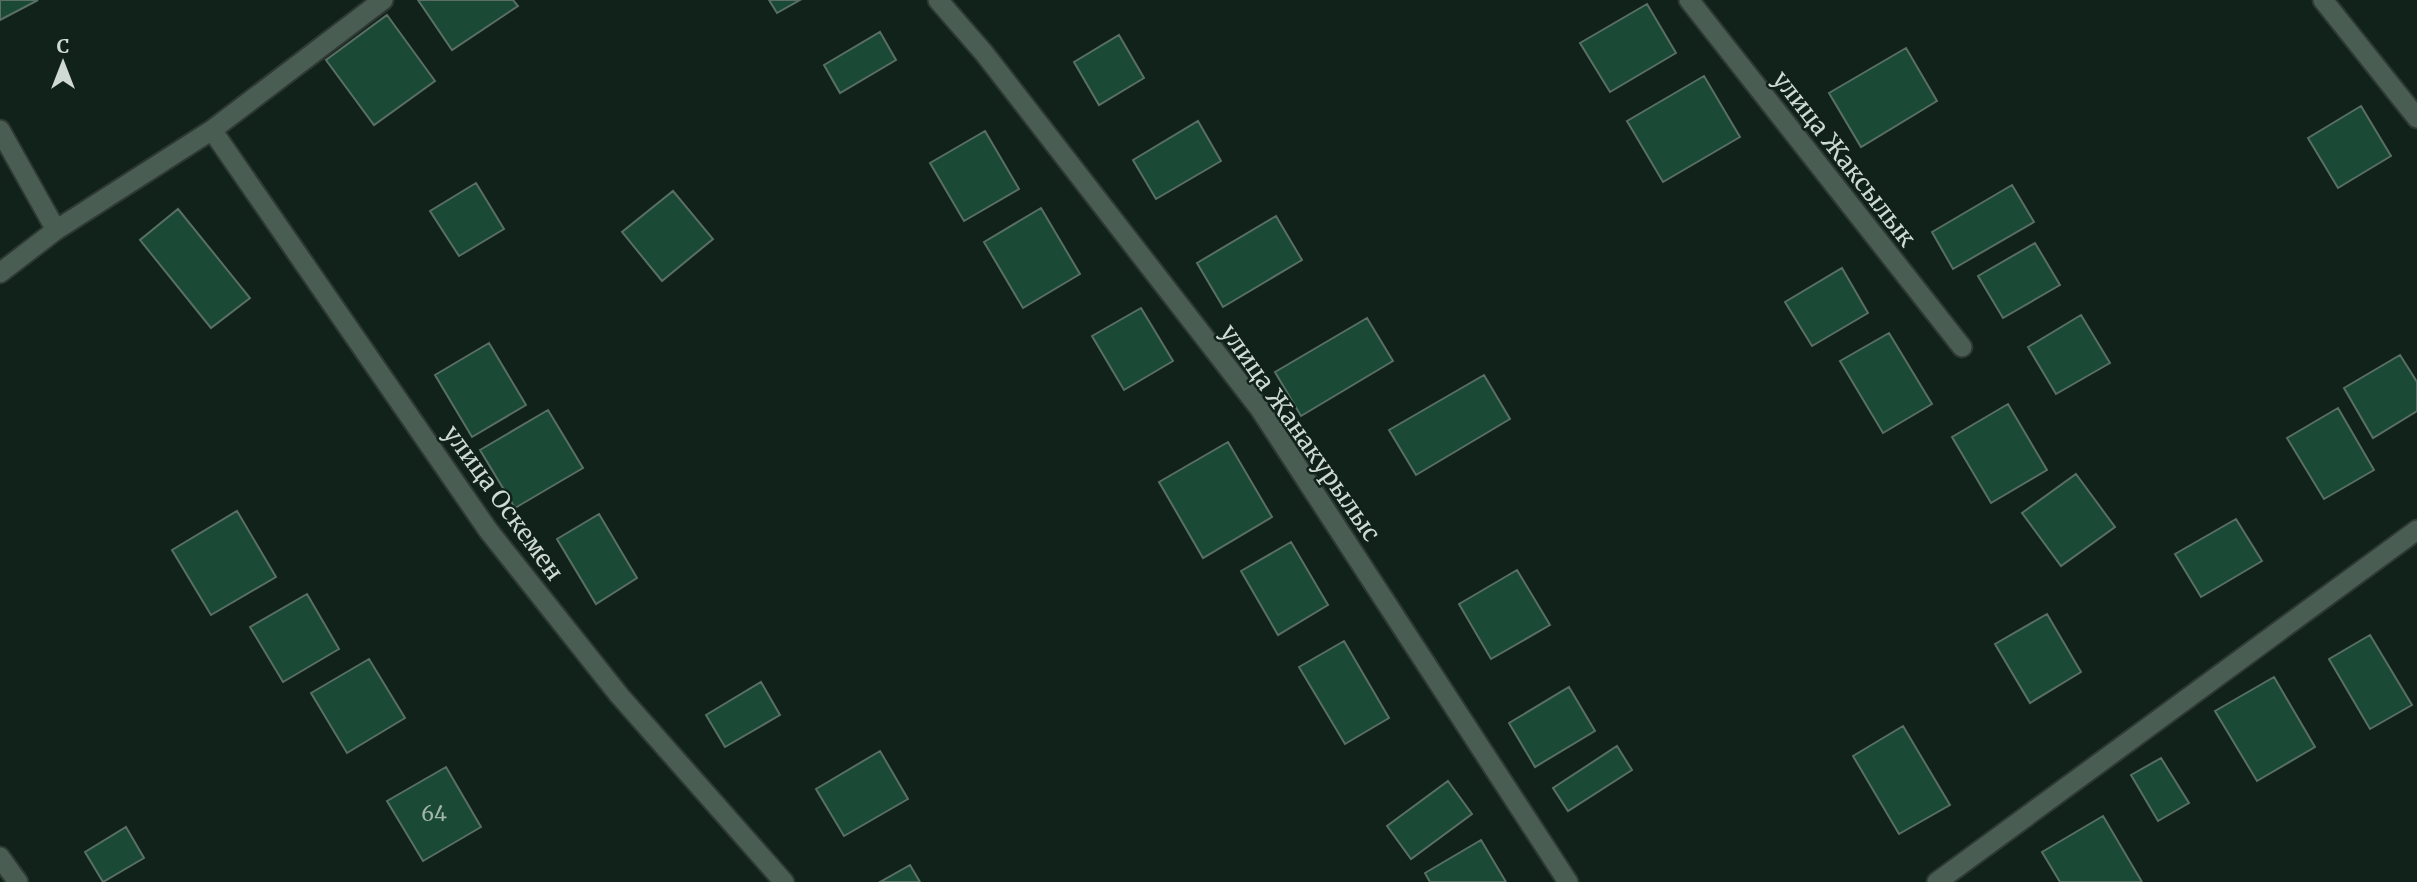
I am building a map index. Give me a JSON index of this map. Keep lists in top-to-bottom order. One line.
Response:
{"streets":{"street":["улица Жаксылык","улица Жанакурылыс","улица Оскемен"]},"house_numbers":["64"],"north":"top"}
